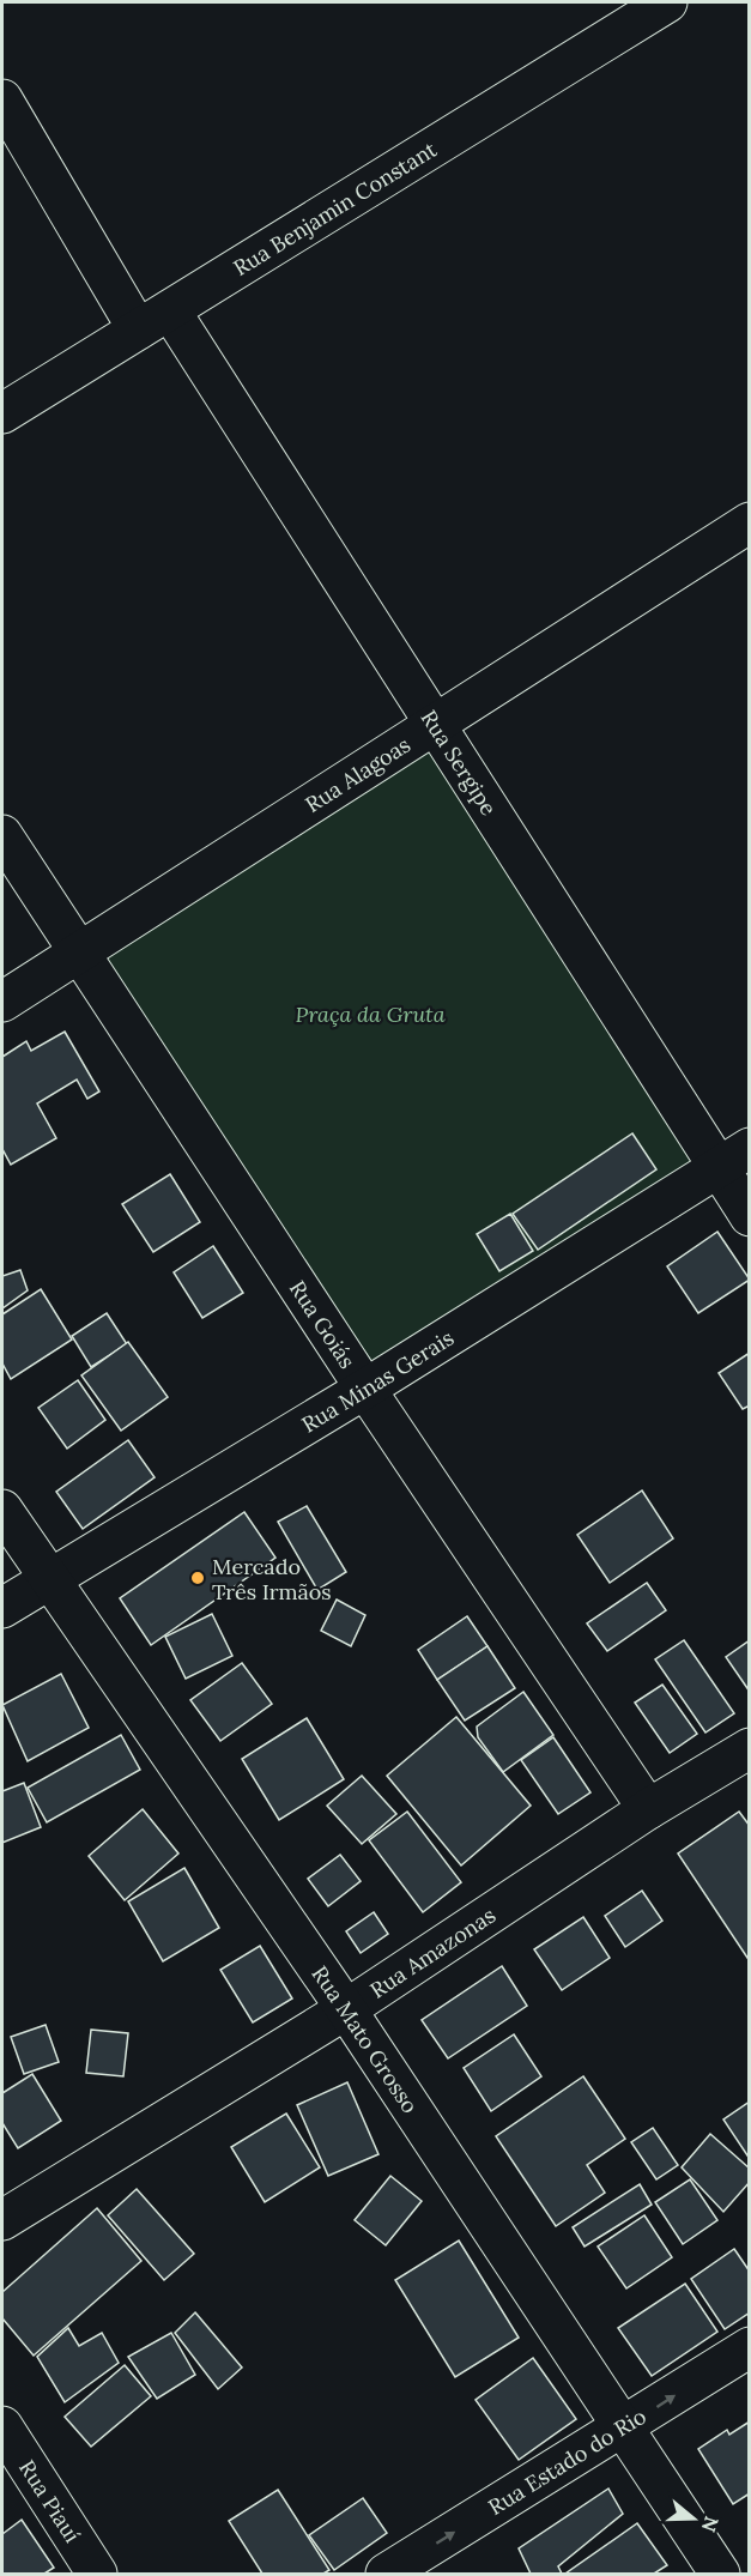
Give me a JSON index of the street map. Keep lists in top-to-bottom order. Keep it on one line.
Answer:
{"streets":{"street":["Rua Benjamin Constant","Rua Sergipe","Rua Alagoas","Rua Goiás","Rua Minas Gerais","Rua Amazonas","Rua Mato Grosso","Rua Estado do Rio","Rua Piauí"]},"crossings":[["Rua Benjamin Constant","Rua Sergipe"],["Rua Sergipe","Rua Alagoas"],["Rua Sergipe","Rua Minas Gerais"],["Rua Alagoas","Rua Goiás"],["Rua Goiás","Rua Minas Gerais"],["Rua Goiás","Rua Amazonas"],["Rua Minas Gerais","Rua Mato Grosso"],["Rua Amazonas","Rua Mato Grosso"],["Rua Mato Grosso","Rua Estado do Rio"]],"one_way":["Rua Estado do Rio"],"parks":["Praça da Gruta"],"places":["Mercado Três Irmãos"],"north":"right"}
